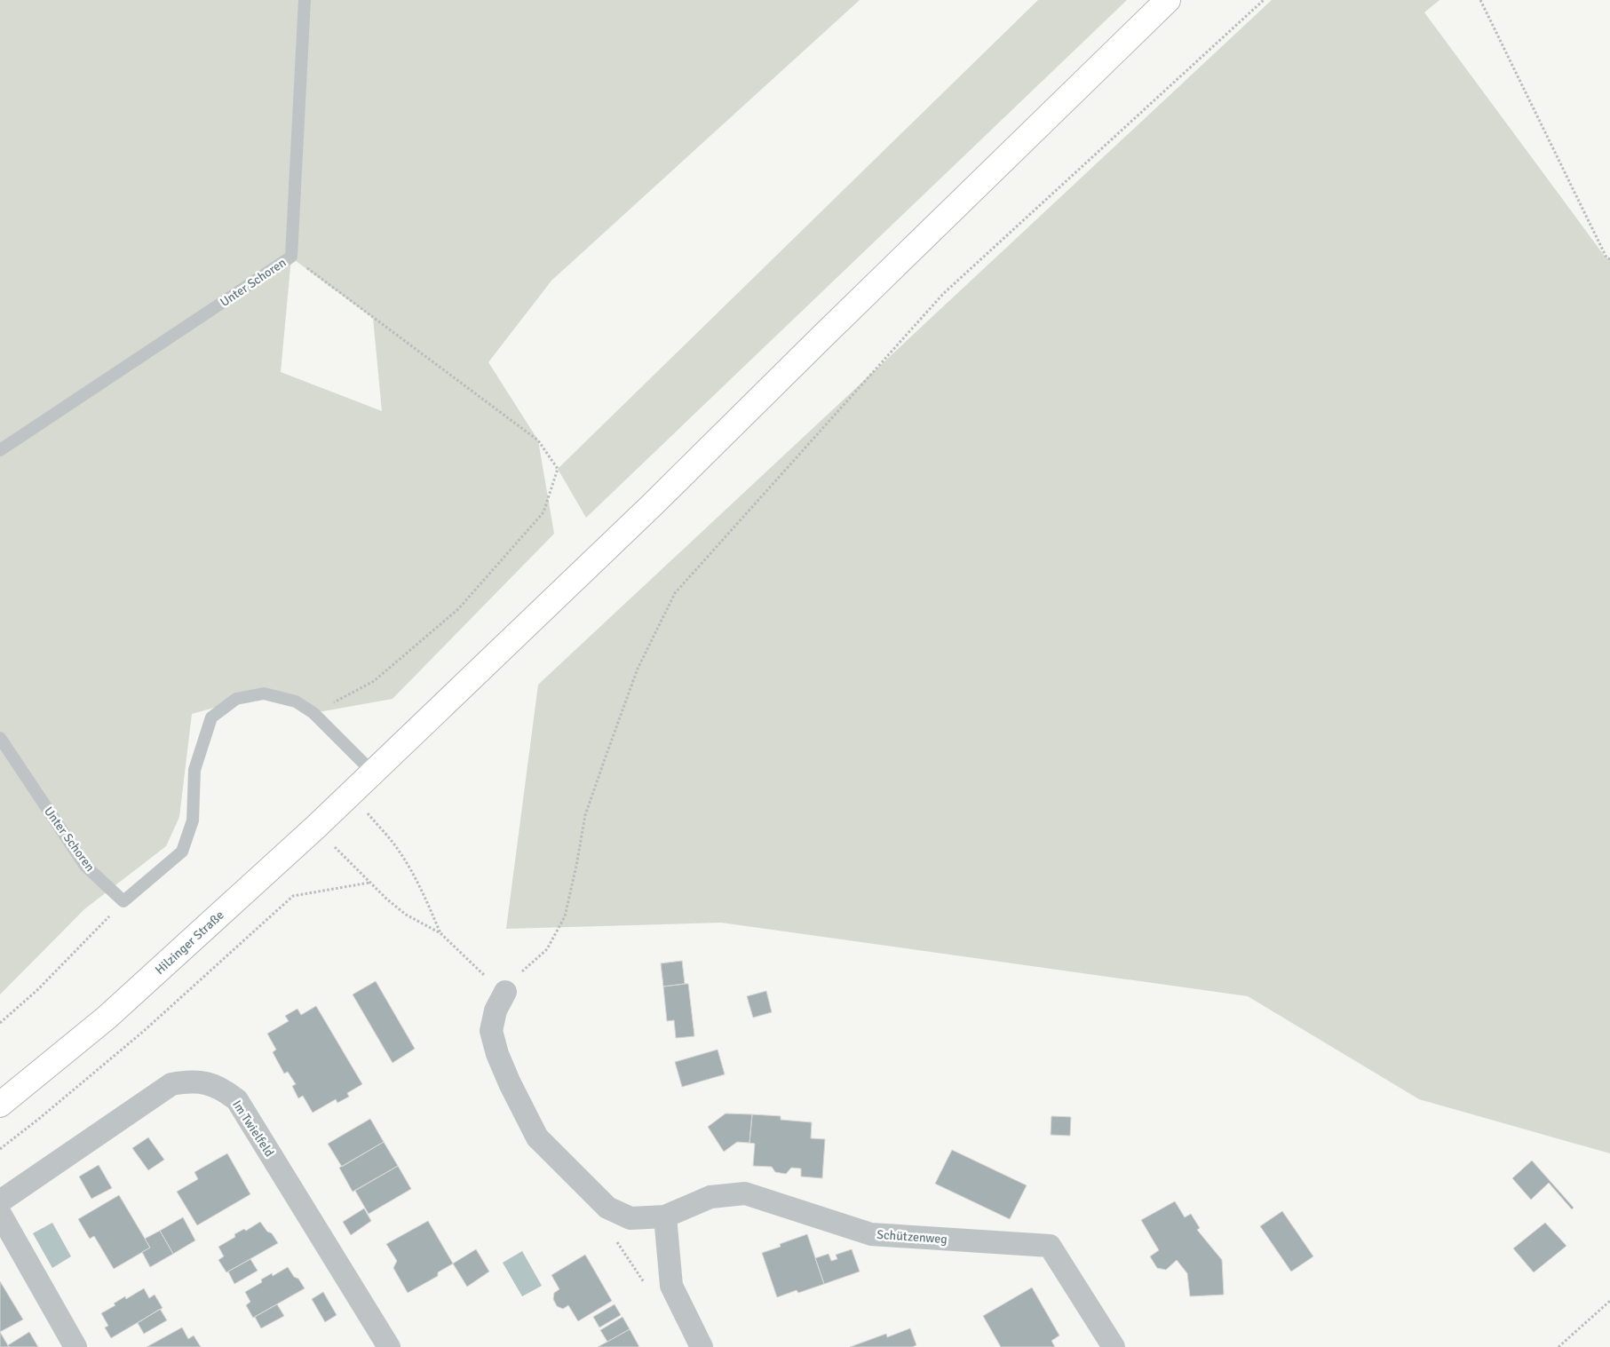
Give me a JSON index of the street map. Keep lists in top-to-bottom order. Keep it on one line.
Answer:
{"streets":{"main road":["Hilzinger Straße"],"street":["Im Twielfeld","Schützenweg"],"lane":["Unter Schoren"]}}
